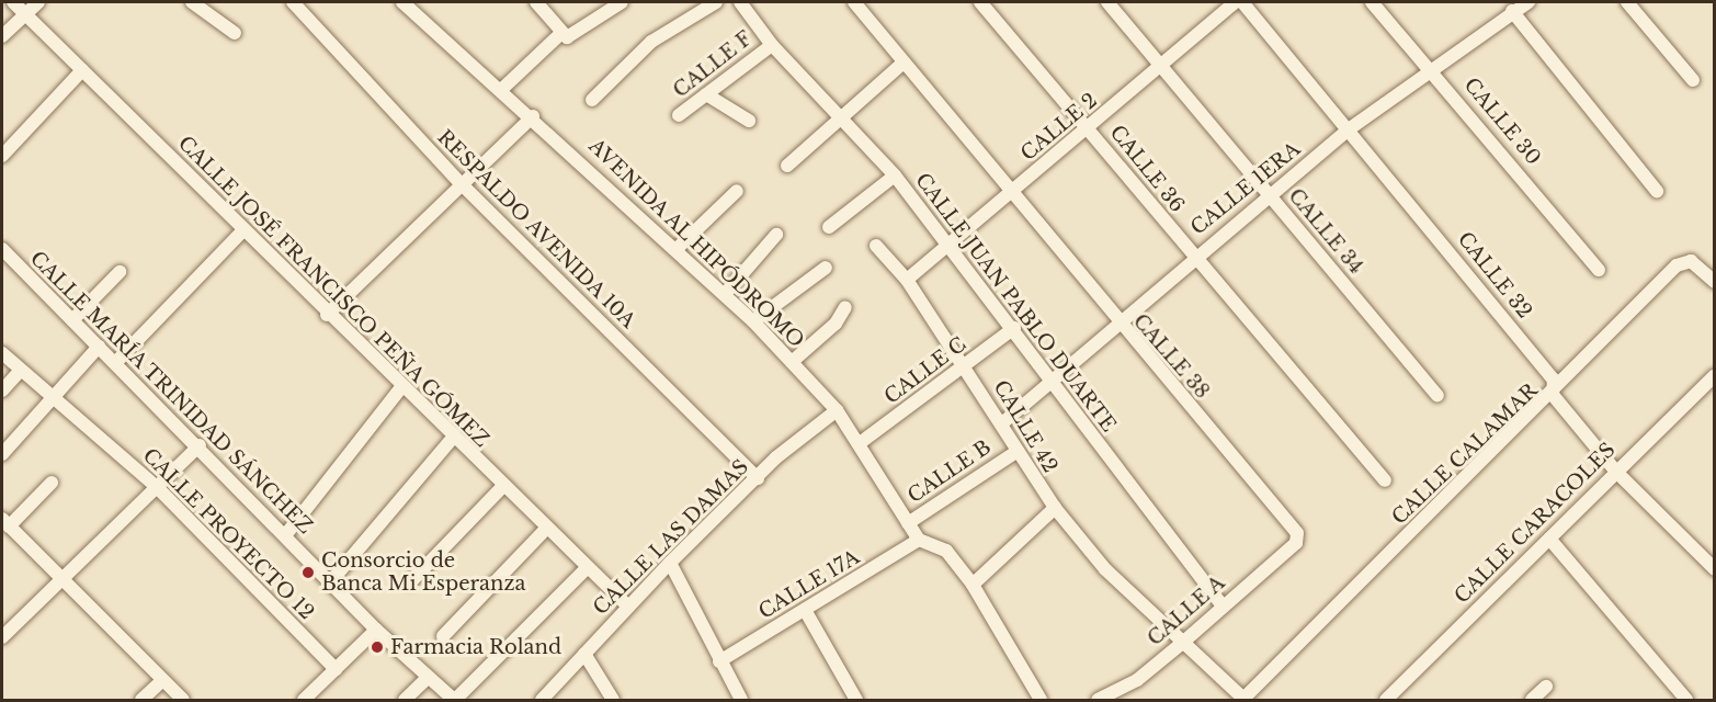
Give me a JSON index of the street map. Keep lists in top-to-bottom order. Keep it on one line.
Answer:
{"streets":{"street":["CALLE F","CALLE 30","CALLE 2","CALLE 36","CALLE 1ERA","RESPALDO AVENIDA 10A","CALLE 34","AVENIDA AL HIPÓDROMO","CALLE 32","CALLE JOSÉ FRANCISCO PEÑA GÓMEZ","CALLE JUAN PABLO DUARTE","CALLE 38","CALLE C","CALLE MARÍA TRINIDAD SÁNCHEZ","CALLE 42","CALLE CALAMAR","CALLE B","CALLE CARACOLES","CALLE PROYECTO 12","CALLE LAS DAMAS","CALLE 17A","CALLE A"]},"crossings":[["CALLE F","CALLE JUAN PABLO DUARTE"],["CALLE 30","CALLE 1ERA"],["CALLE 2","CALLE 36"],["CALLE 2","CALLE 34"],["CALLE 2","CALLE JUAN PABLO DUARTE"],["CALLE 2","CALLE 38"],["CALLE 2","CALLE 42"],["CALLE 36","CALLE 1ERA"],["CALLE 1ERA","CALLE 34"],["CALLE 1ERA","CALLE 32"],["CALLE 1ERA","CALLE JUAN PABLO DUARTE"],["CALLE 1ERA","CALLE 38"],["CALLE 1ERA","CALLE 42"],["RESPALDO AVENIDA 10A","CALLE LAS DAMAS"],["AVENIDA AL HIPÓDROMO","CALLE C"],["AVENIDA AL HIPÓDROMO","CALLE B"],["AVENIDA AL HIPÓDROMO","CALLE LAS DAMAS"],["AVENIDA AL HIPÓDROMO","CALLE 17A"],["CALLE 32","CALLE CALAMAR"],["CALLE 32","CALLE CARACOLES"],["CALLE JOSÉ FRANCISCO PEÑA GÓMEZ","CALLE LAS DAMAS"],["CALLE JUAN PABLO DUARTE","CALLE C"],["CALLE JUAN PABLO DUARTE","CALLE A"],["CALLE 38","CALLE A"],["CALLE C","CALLE 42"],["CALLE 42","CALLE CALAMAR"],["CALLE 42","CALLE B"],["CALLE 42","CALLE A"]],"places":["Consorcio de Banca Mi Esperanza","Farmacia Roland"]}
